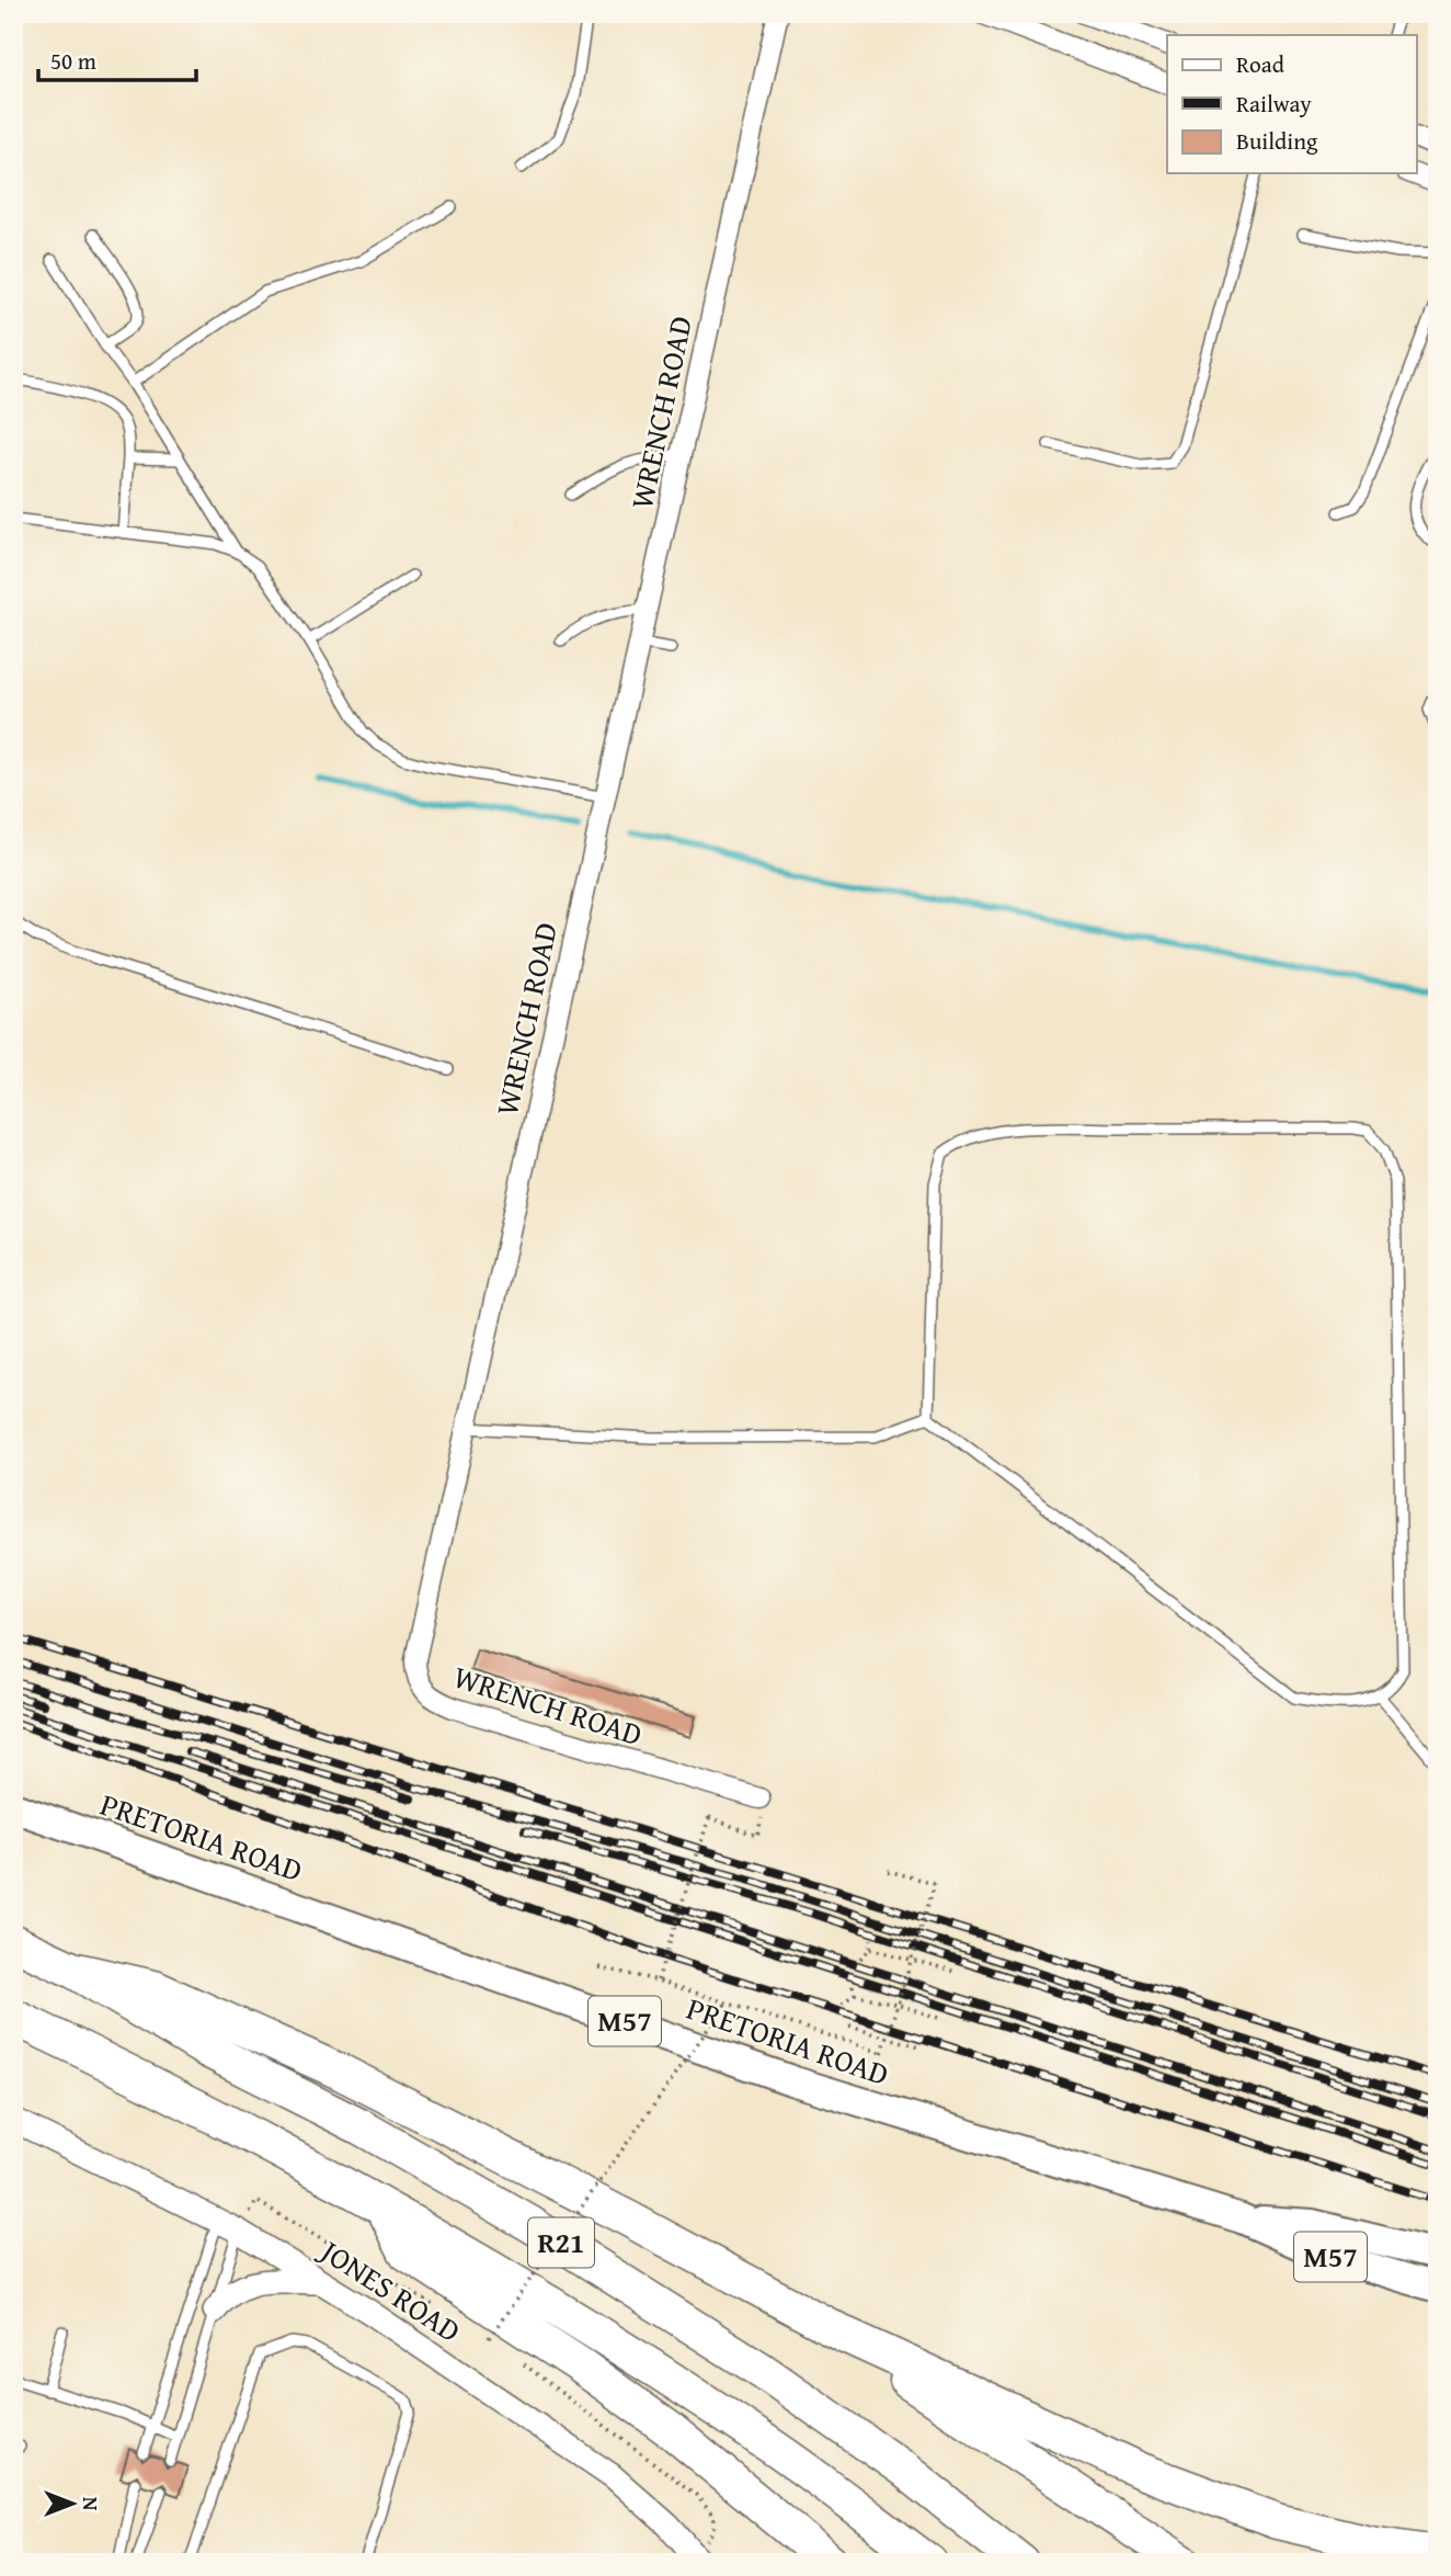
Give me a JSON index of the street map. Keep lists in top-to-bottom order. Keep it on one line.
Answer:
{"streets":{"highway":["R21"],"main road":["PRETORIA ROAD","M57"],"street":["WRENCH ROAD","JONES ROAD"]},"legend":["Road","Railway","Building"],"scale_bar":"50 m","north":"right"}
